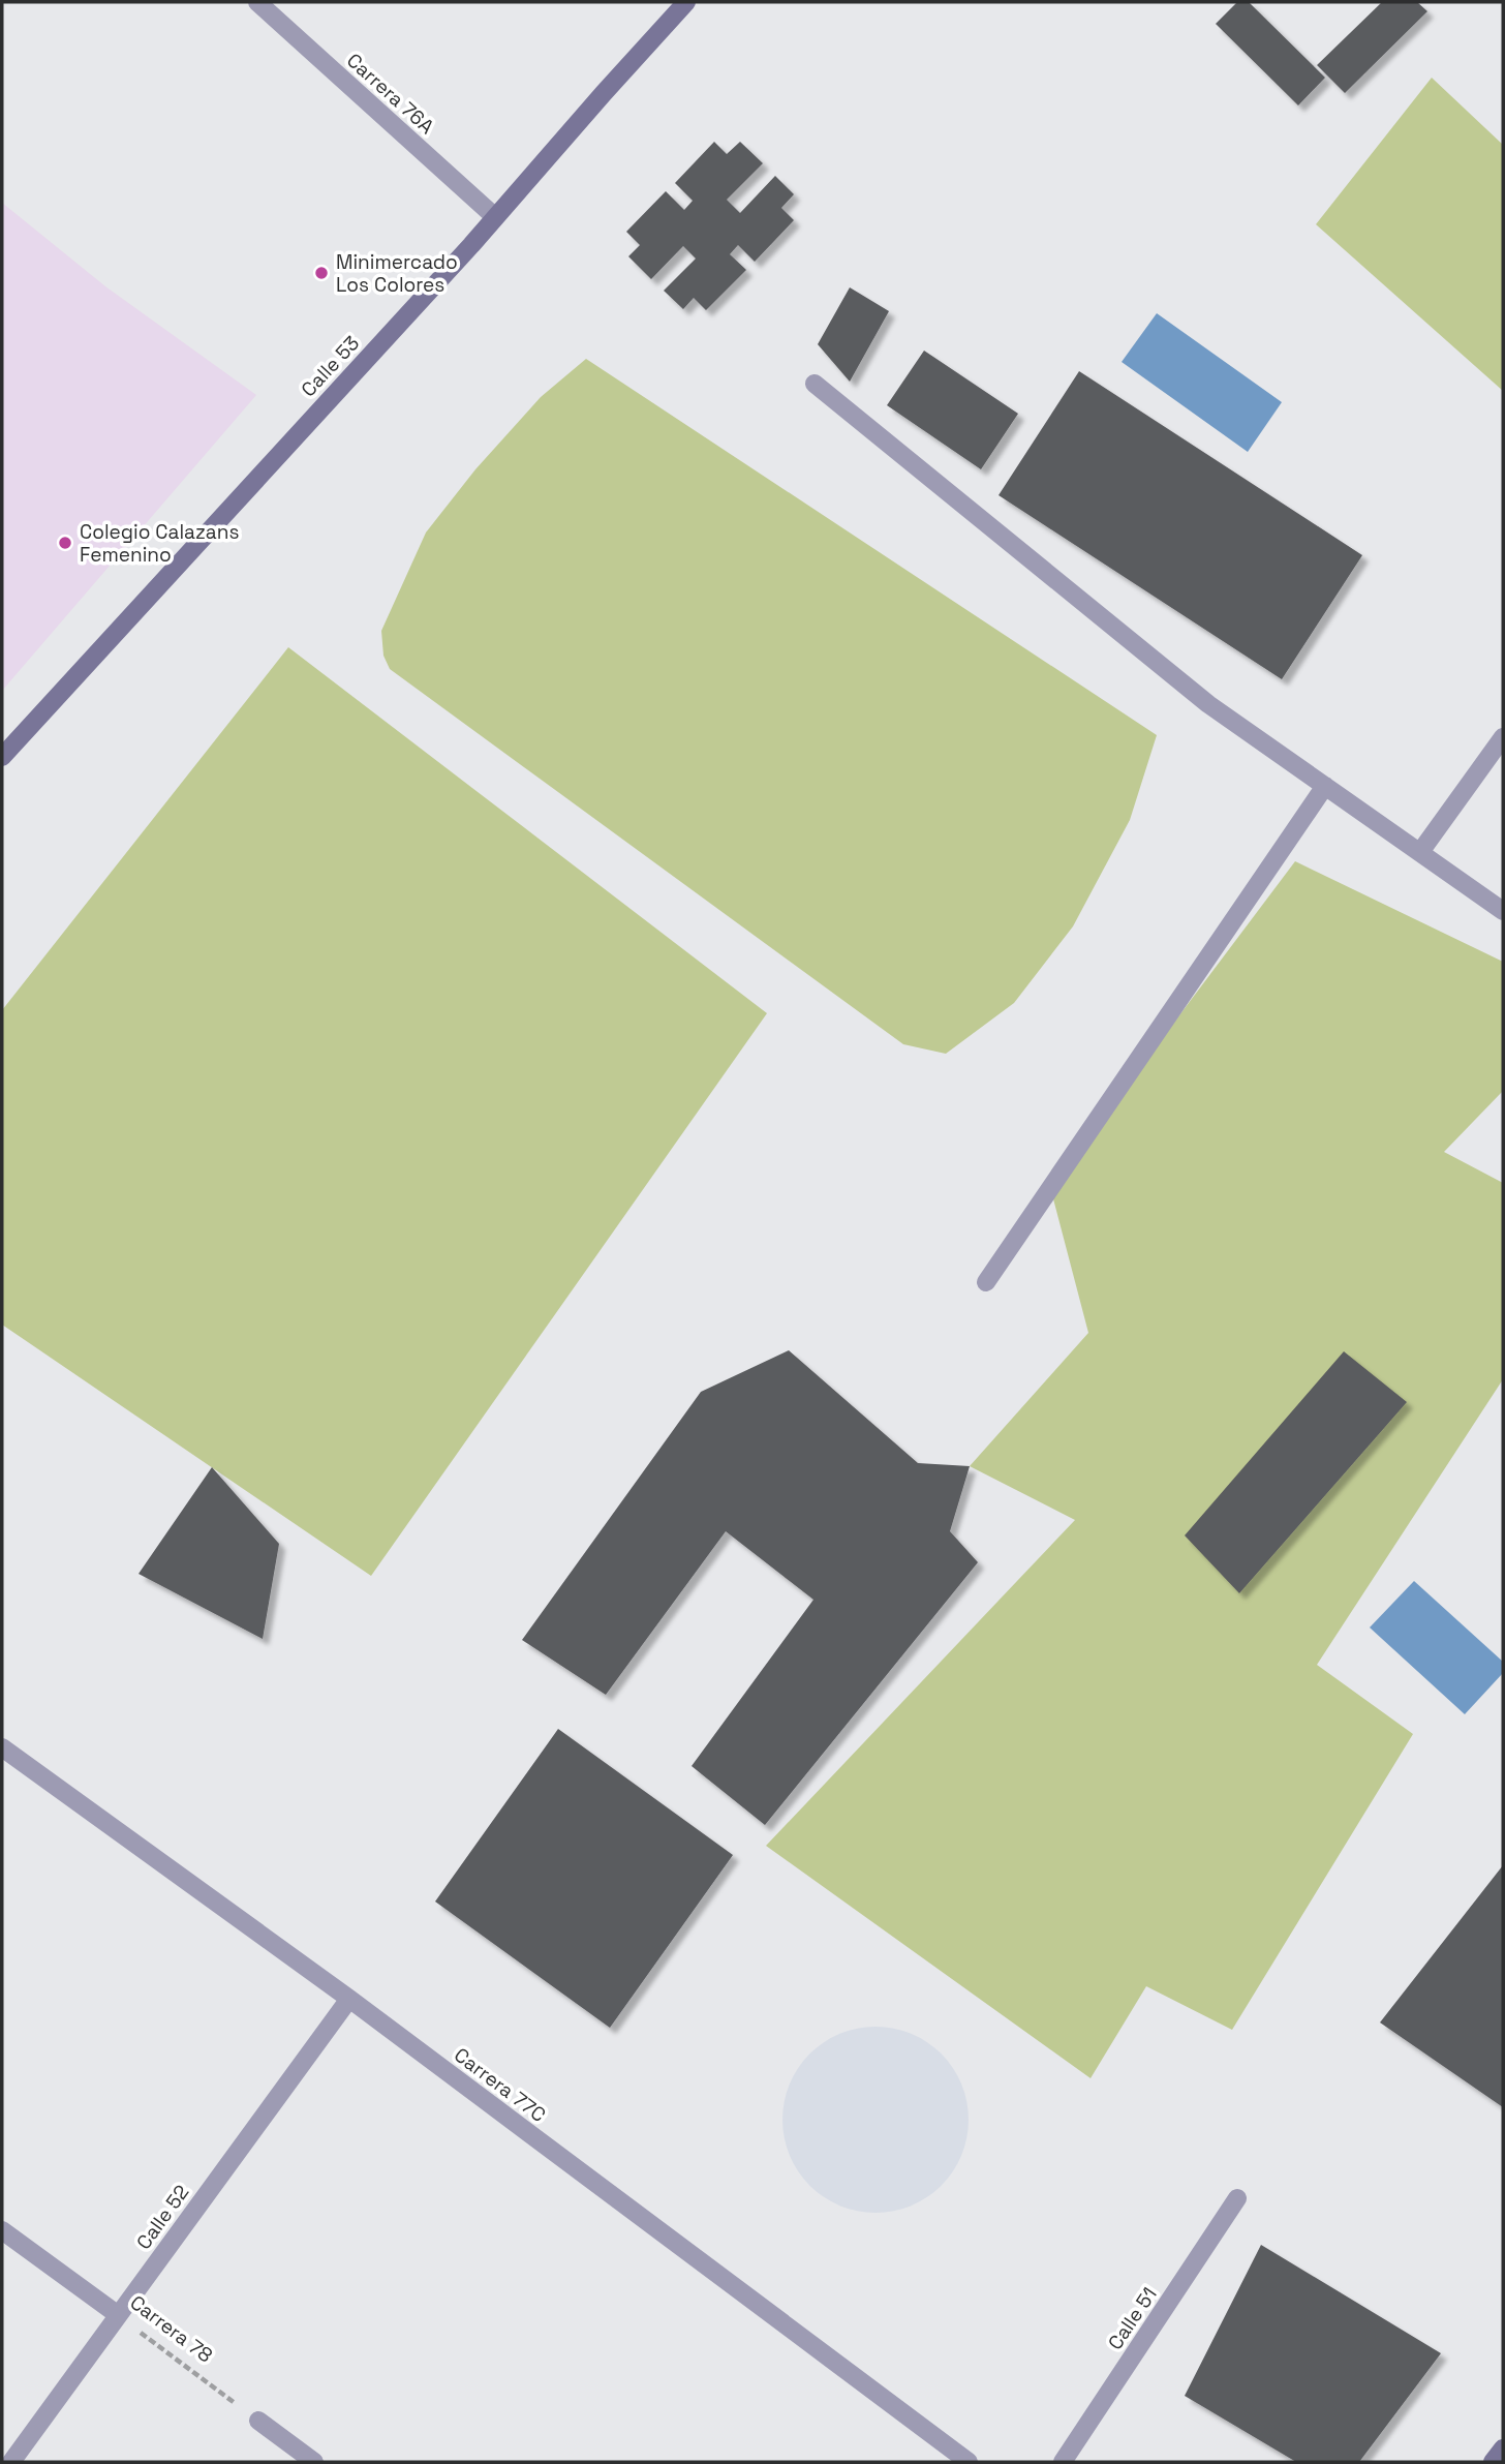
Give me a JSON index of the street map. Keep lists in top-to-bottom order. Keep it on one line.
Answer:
{"streets":{"street":["Carrera 76A","Calle 53","Carrera 77C","Calle 52","Calle 51","Carrera 78"]},"crossings":[["Carrera 76A","Calle 53"],["Carrera 77C","Calle 52"],["Calle 52","Carrera 78"]],"places":["Minimercado Los Colores","Colegio Calazans Femenino"]}
